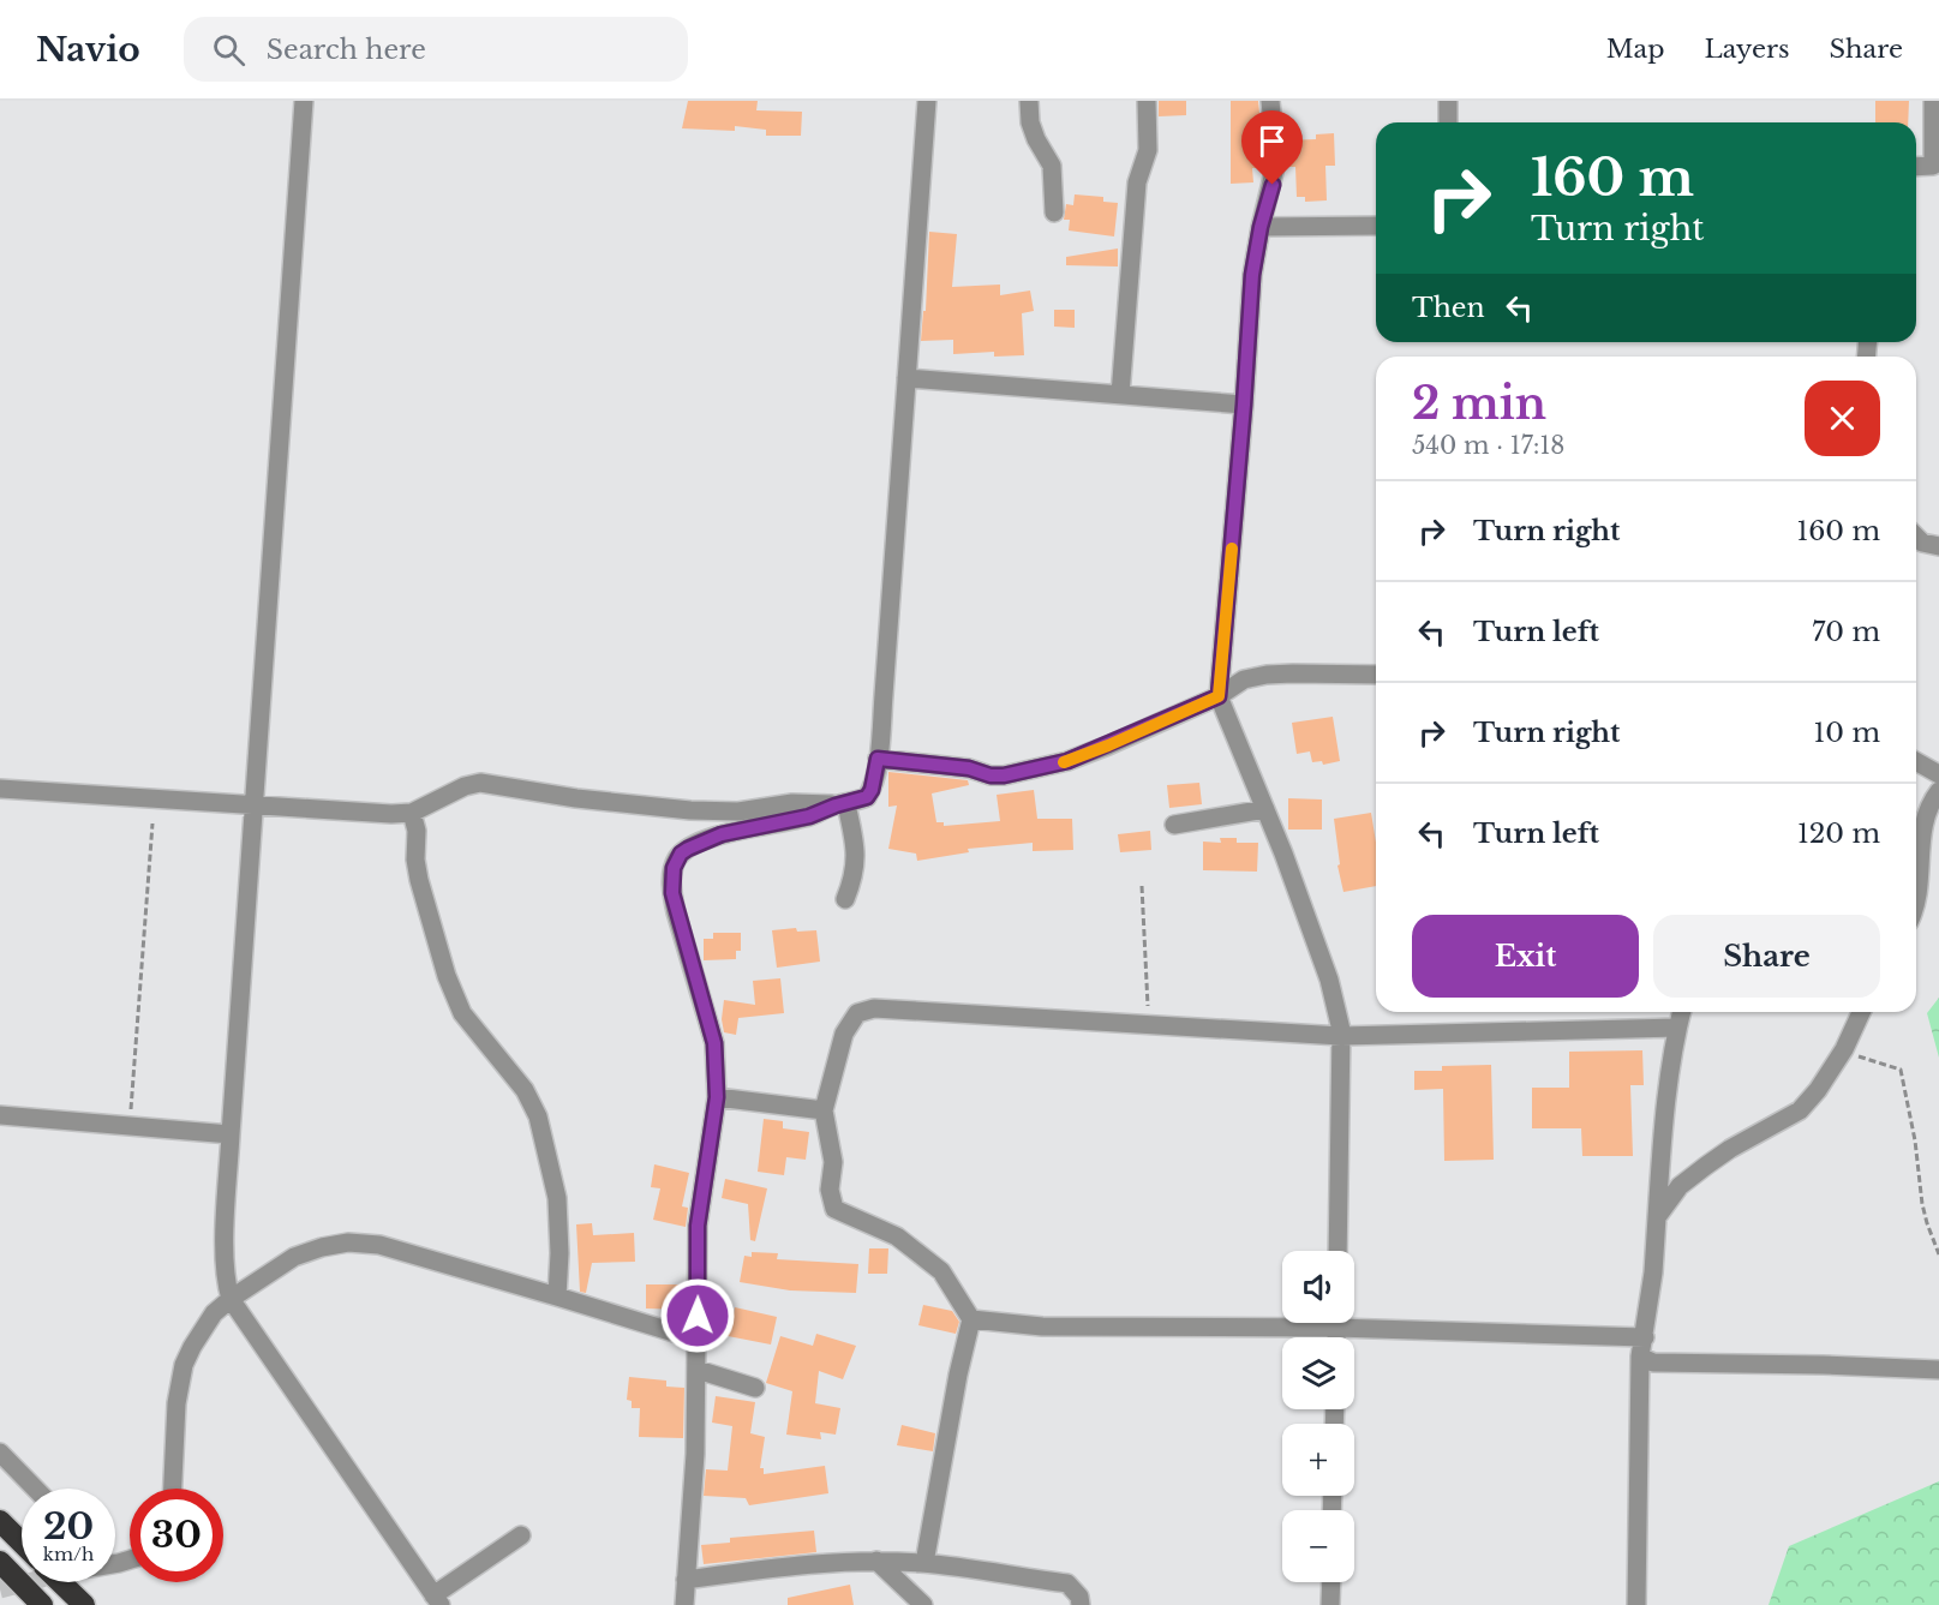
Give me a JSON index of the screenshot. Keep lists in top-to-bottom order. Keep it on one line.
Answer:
{"page":{"header":"Navio","search":"Search here","nav":["Map","Layers","Share"],"turn":["160 m","Turn right"],"then":"Then","heading":["2 min","540 m · 17:18"],"list":[{"name":"Turn right","value":"160 m"},{"name":"Turn left","value":"70 m"},{"name":"Turn right","value":"10 m"},{"name":"Turn left","value":"120 m"}],"buttons":["Exit","Share"],"map_buttons":["+","−"],"speed":"20 km/h","limit":"30"}}
